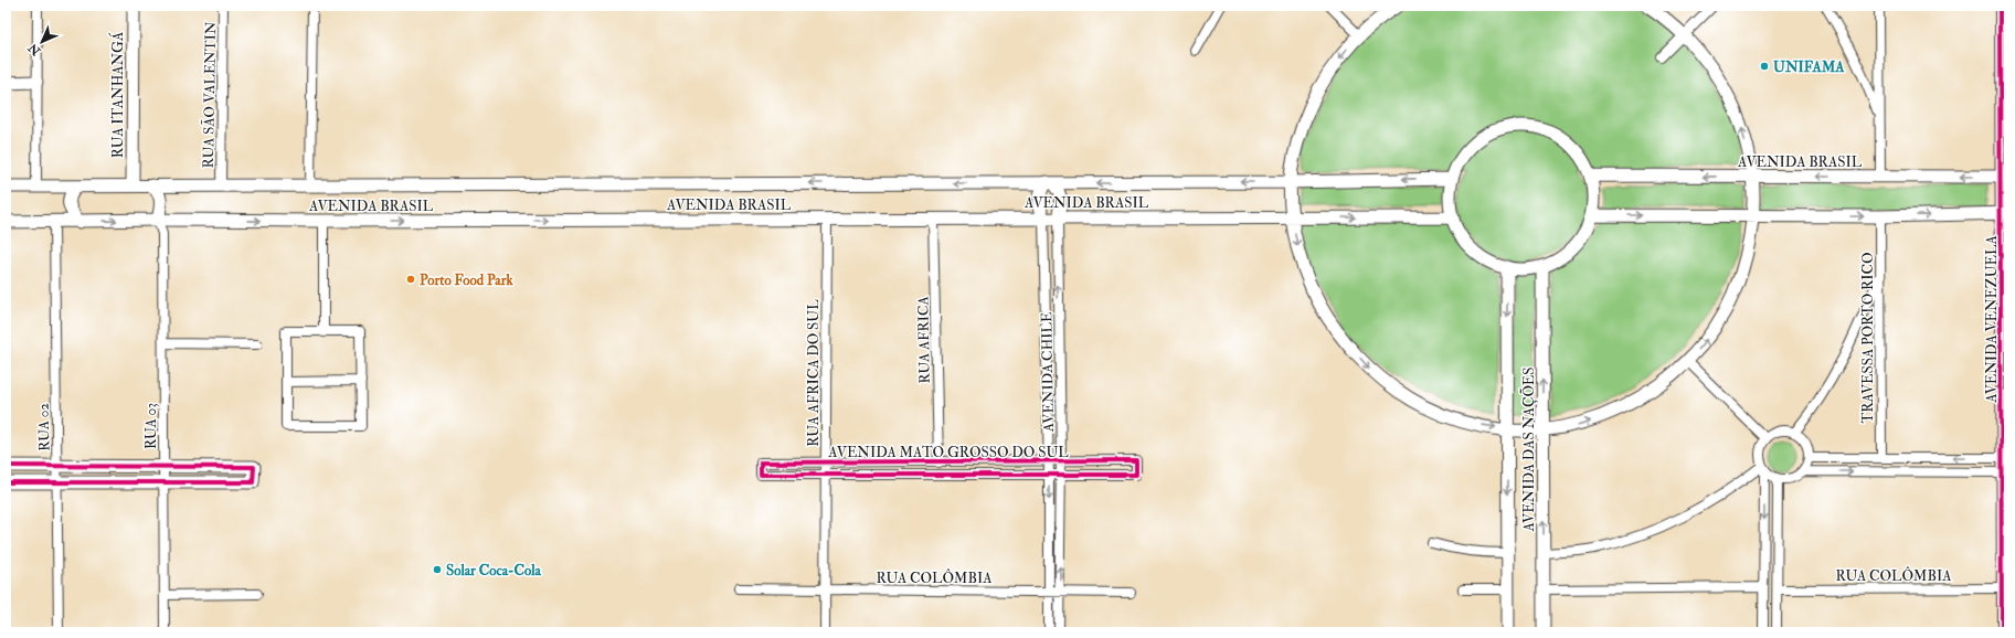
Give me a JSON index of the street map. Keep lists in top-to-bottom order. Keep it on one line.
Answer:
{"streets":{"main road":["RUA ITANHANGÁ","AVENIDA BRASIL","AVENIDA DAS NAÇÕES"],"street":["RUA SÃO VALENTIN","AVENIDA VENEZUELA","TRAVESSA PORTO RICO","RUA AFRICA","AVENIDA CHILE","RUA AFRICA DO SUL","RUA 03","RUA 02","AVENIDA MATO GROSSO DO SUL","RUA COLÔMBIA"]},"crossings":[["RUA ITANHANGÁ","AVENIDA BRASIL"],["RUA SÃO VALENTIN","AVENIDA BRASIL"],["AVENIDA BRASIL","AVENIDA VENEZUELA"],["AVENIDA BRASIL","RUA AFRICA"],["AVENIDA BRASIL","AVENIDA CHILE"],["AVENIDA BRASIL","RUA AFRICA DO SUL"],["AVENIDA BRASIL","RUA 03"],["AVENIDA BRASIL","RUA 02"],["AVENIDA BRASIL","AVENIDA DAS NAÇÕES"],["AVENIDA VENEZUELA","RUA COLÔMBIA"],["RUA AFRICA","AVENIDA MATO GROSSO DO SUL"],["AVENIDA CHILE","AVENIDA MATO GROSSO DO SUL"],["AVENIDA CHILE","RUA COLÔMBIA"],["RUA AFRICA DO SUL","AVENIDA MATO GROSSO DO SUL"],["RUA AFRICA DO SUL","RUA COLÔMBIA"]],"places":["UNIFAMA","Porto Food Park","Solar Coca-Cola"],"north":"bottom left"}
